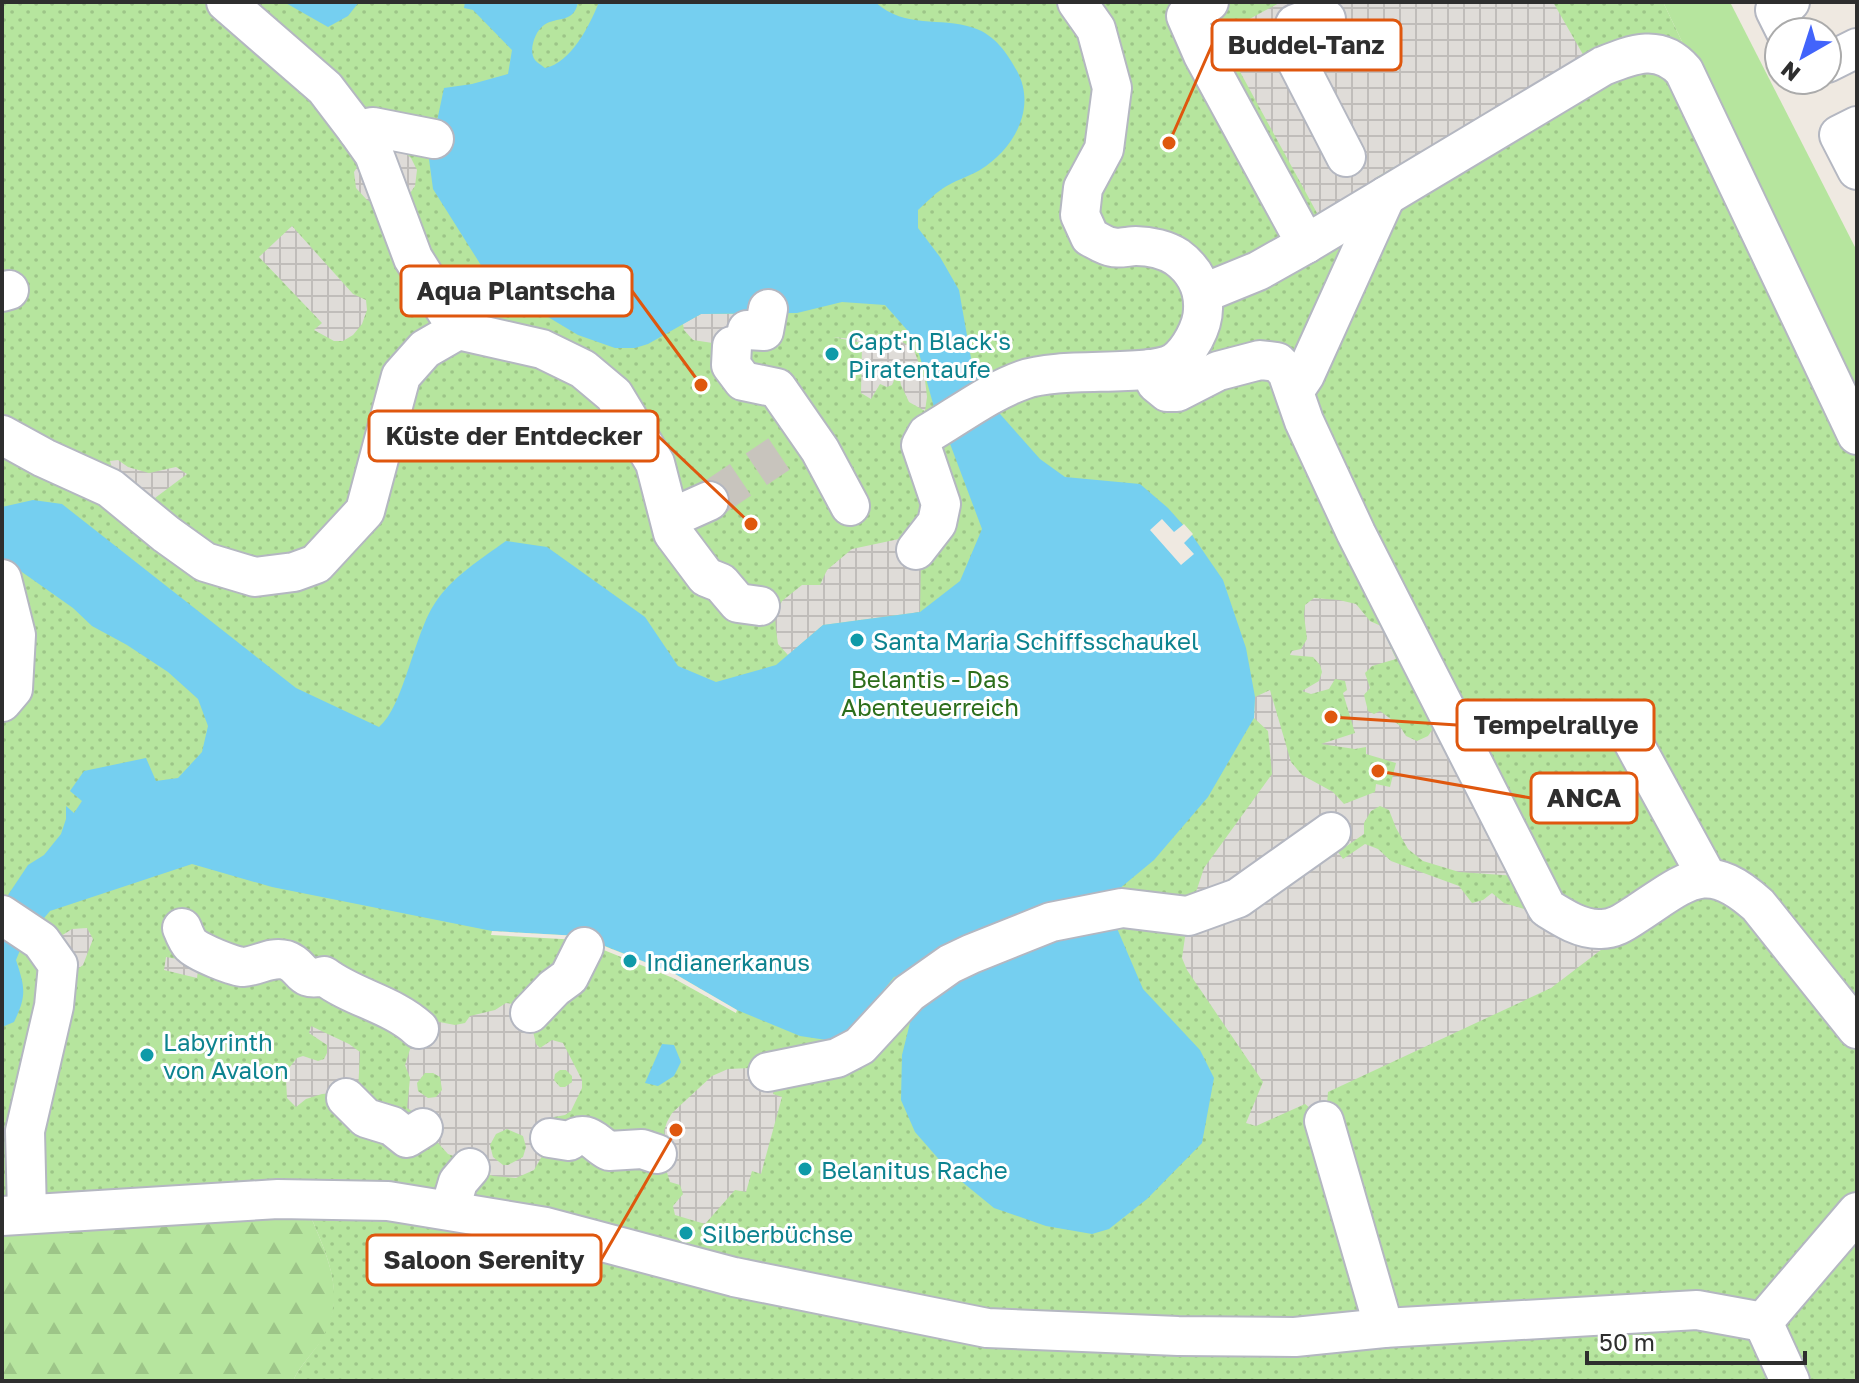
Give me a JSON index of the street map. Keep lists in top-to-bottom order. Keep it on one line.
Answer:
{"parks":["Belantis - Das Abenteuerreich"],"places":["Buddel-Tanz","Capt'n Black's Piratentaufe","Aqua Plantscha","Küste der Entdecker","Santa Maria Schiffsschaukel","Tempelrallye","ANCA","Indianerkanus","Labyrinth von Avalon","Saloon Serenity","Belanitus Rache","Silberbüchse"],"scale_bar":"50 m","north":"bottom left"}
